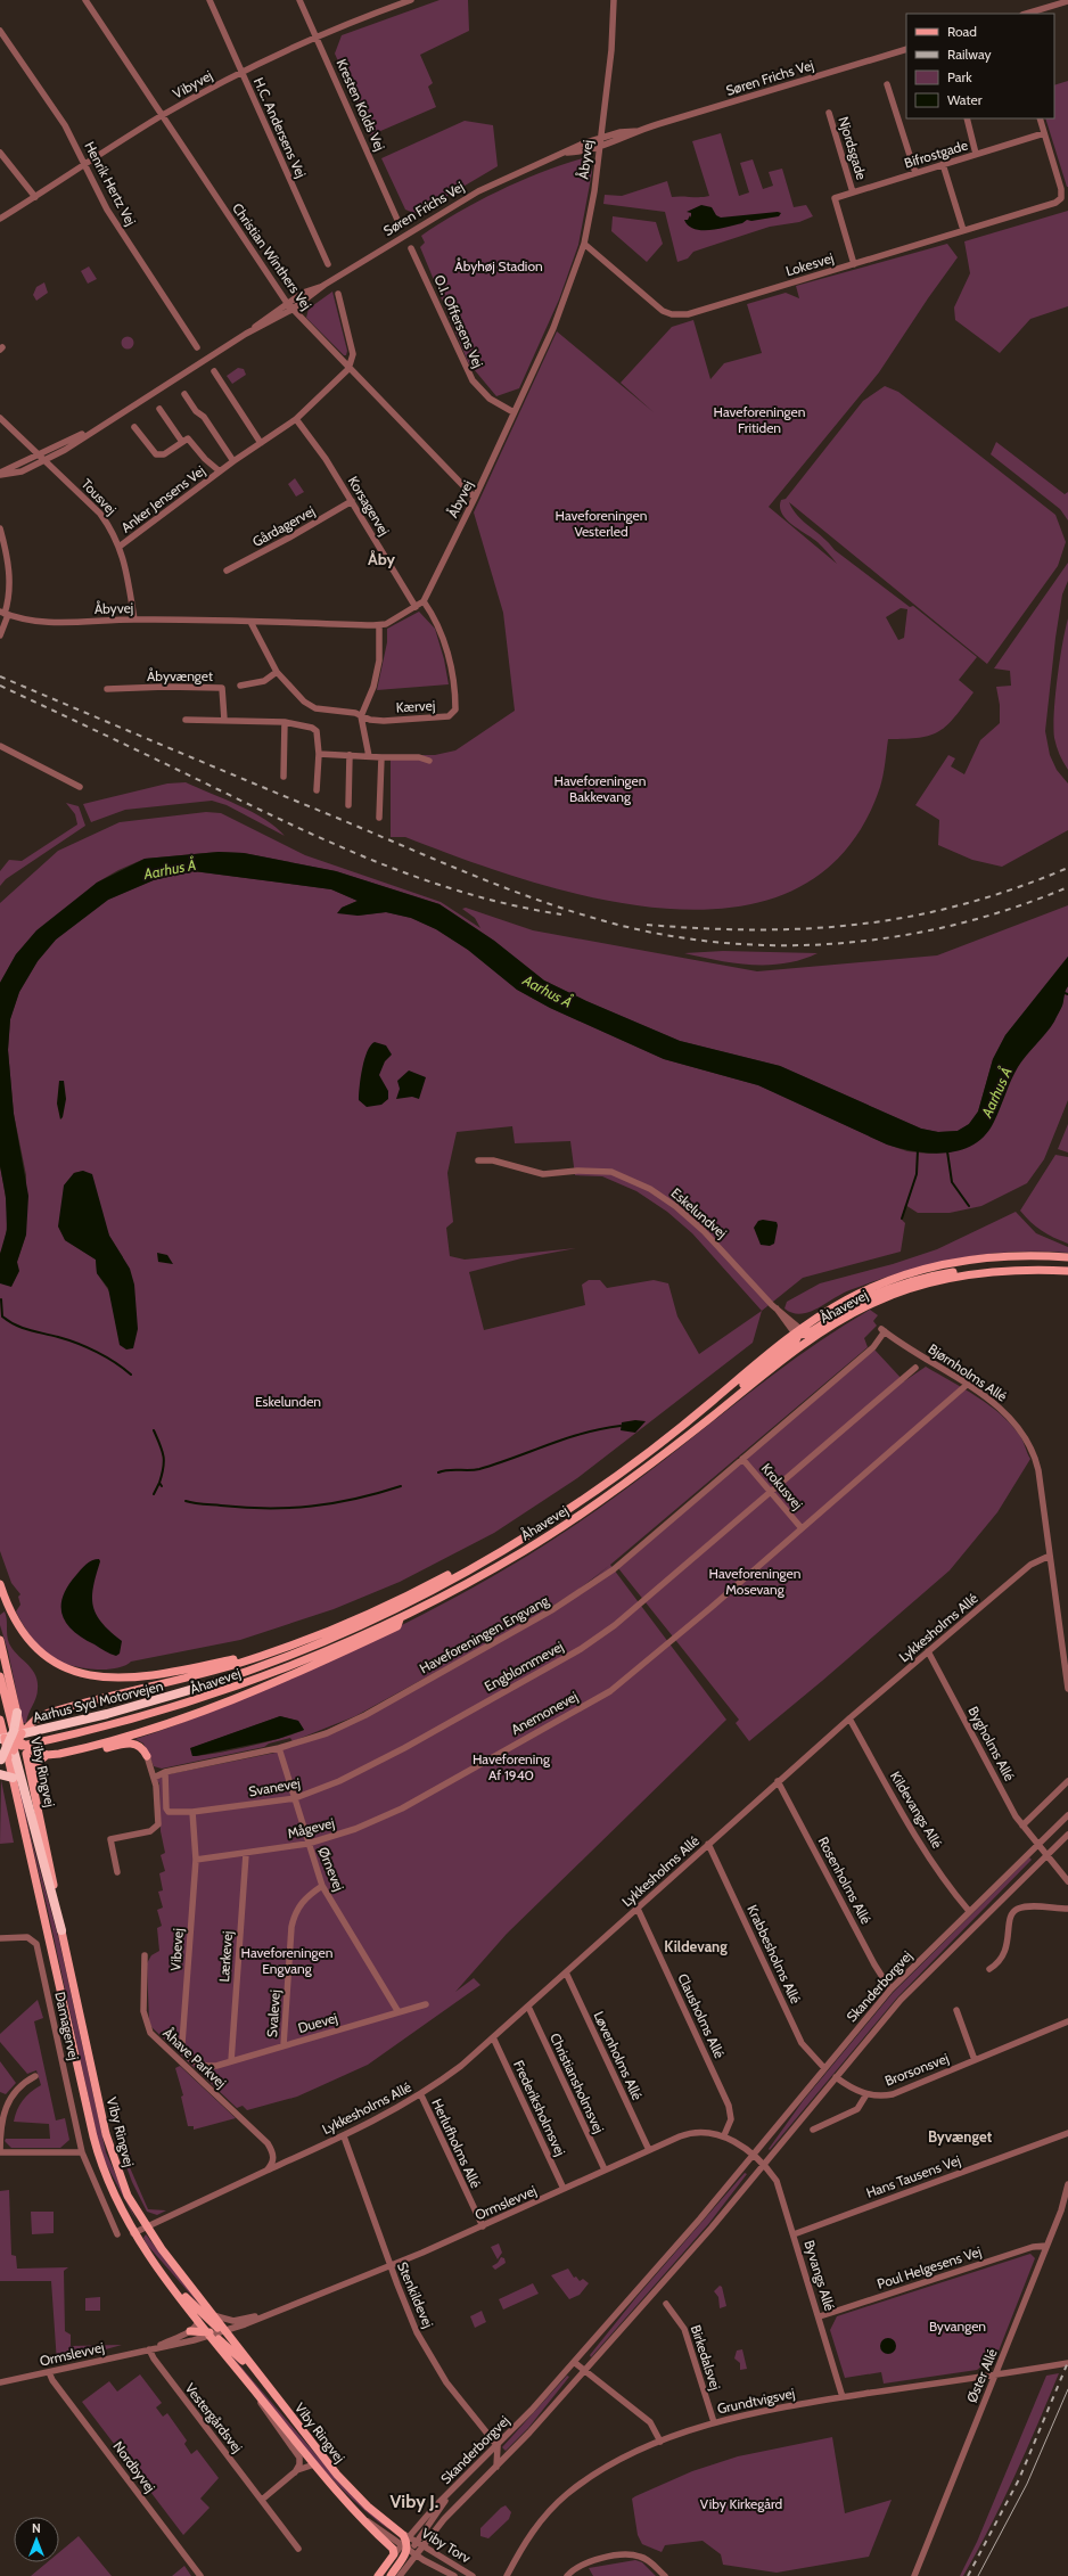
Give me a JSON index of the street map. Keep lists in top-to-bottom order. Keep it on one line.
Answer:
{"streets":{"highway":["Aarhus Syd Motorvejen"],"main road":["Åhavevej","Viby Ringvej","Skanderborgvej"],"street":["Søren Frichs Vej","Vibyvej","Kresten Kolds Vej","H.C. Andersens Vej","Njordsgade","Bifrostgade","Åbyvej","Henrik Hertz Vej","Christian Winthers Vej","Lokesvej","O.I. Offersens Vej","Tousvej","Anker Jensens Vej","Korsagervej","Gårdagervej","Åbyvænget","Kærvej","Eskelundvej","Bjørnholms Allé","Krokusvej","Lykkesholms Allé","Haveforeningen Engvang","Engblommevej","Anemonevej","Bygholms Allé","Svanevej","Kildevangs Allé","Mågevej","Ørnevej","Rosenholms Allé","Vibevej","Krabbesholms Allé","Lærkevej","Svalevej","Clausholms Allé","Duevej","Damagervej","Løvenholms Allé","Åhave Parkvej","Brorsonsvej","Christiansholmsvej","Frederiksholmsvej","Herlufholms Allé","Hans Tausens Vej","Ormslevvej","Poul Helgesens Vej","Byvangs Allé","Stenkildevej","Birkedalsvej","Øster Allé","Grundtvigsvej","Vestergårdsvej","Nordbyvej","Viby Torv"]},"crossings":[["Søren Frichs Vej","Åbyvej"],["Søren Frichs Vej","Christian Winthers Vej"],["Søren Frichs Vej","Tousvej"],["Vibyvej","Kresten Kolds Vej"],["Vibyvej","H.C. Andersens Vej"],["Vibyvej","Henrik Hertz Vej"],["Vibyvej","Christian Winthers Vej"],["Njordsgade","Bifrostgade"],["Bifrostgade","Lokesvej"],["Åbyvej","Christian Winthers Vej"],["Åbyvej","Lokesvej"],["Åbyvej","O.I. Offersens Vej"],["Åbyvej","Tousvej"],["Åbyvej","Korsagervej"],["Åbyvej","Kærvej"],["Christian Winthers Vej","Anker Jensens Vej"],["Tousvej","Anker Jensens Vej"],["Anker Jensens Vej","Korsagervej"],["Korsagervej","Gårdagervej"],["Eskelundvej","Åhavevej"],["Åhavevej","Aarhus Syd Motorvejen"],["Åhavevej","Viby Ringvej"],["Bjørnholms Allé","Krokusvej"],["Bjørnholms Allé","Lykkesholms Allé"],["Bjørnholms Allé","Haveforeningen Engvang"],["Krokusvej","Haveforeningen Engvang"],["Krokusvej","Engblommevej"],["Krokusvej","Anemonevej"],["Lykkesholms Allé","Bygholms Allé"],["Lykkesholms Allé","Viby Ringvej"],["Lykkesholms Allé","Kildevangs Allé"],["Lykkesholms Allé","Rosenholms Allé"],["Lykkesholms Allé","Krabbesholms Allé"],["Lykkesholms Allé","Clausholms Allé"],["Lykkesholms Allé","Løvenholms Allé"],["Lykkesholms Allé","Åhave Parkvej"],["Lykkesholms Allé","Christiansholmsvej"],["Lykkesholms Allé","Frederiksholmsvej"],["Lykkesholms Allé","Herlufholms Allé"],["Lykkesholms Allé","Stenkildevej"],["Haveforeningen Engvang","Svanevej"],["Haveforeningen Engvang","Ørnevej"],["Engblommevej","Svanevej"],["Aarhus Syd Motorvejen","Viby Ringvej"],["Anemonevej","Mågevej"],["Bygholms Allé","Skanderborgvej"],["Viby Ringvej","Skanderborgvej"],["Viby Ringvej","Ormslevvej"],["Viby Ringvej","Viby Torv"],["Svanevej","Ørnevej"],["Svanevej","Vibevej"],["Kildevangs Allé","Skanderborgvej"],["Mågevej","Ørnevej"],["Mågevej","Vibevej"],["Mågevej","Lærkevej"],["Ørnevej","Svalevej"],["Ørnevej","Duevej"],["Rosenholms Allé","Skanderborgvej"],["Vibevej","Duevej"],["Krabbesholms Allé","Skanderborgvej"],["Lærkevej","Duevej"],["Skanderborgvej","Brorsonsvej"],["Skanderborgvej","Ormslevvej"],["Skanderborgvej","Byvangs Allé"],["Skanderborgvej","Stenkildevej"],["Skanderborgvej","Viby Torv"],["Svalevej","Duevej"],["Clausholms Allé","Ormslevvej"],["Løvenholms Allé","Ormslevvej"],["Christiansholmsvej","Ormslevvej"],["Frederiksholmsvej","Ormslevvej"],["Herlufholms Allé","Ormslevvej"],["Hans Tausens Vej","Byvangs Allé"],["Ormslevvej","Stenkildevej"],["Ormslevvej","Vestergårdsvej"],["Ormslevvej","Nordbyvej"],["Poul Helgesens Vej","Byvangs Allé"],["Poul Helgesens Vej","Øster Allé"],["Byvangs Allé","Grundtvigsvej"],["Birkedalsvej","Grundtvigsvej"],["Øster Allé","Grundtvigsvej"]],"districts":["Åby","Kildevang","Byvænget","Viby J."],"water":["Aarhus Å"],"parks":["Åbyhøj Stadion","Haveforeningen Fritiden","Haveforeningen Vesterled","Haveforeningen Bakkevang","Eskelunden","Haveforeningen Mosevang","Haveforening Af 1940","Haveforeningen Engvang","Byvangen","Viby Kirkegård"],"legend":["Road","Railway","Park","Water"],"north":"top"}
